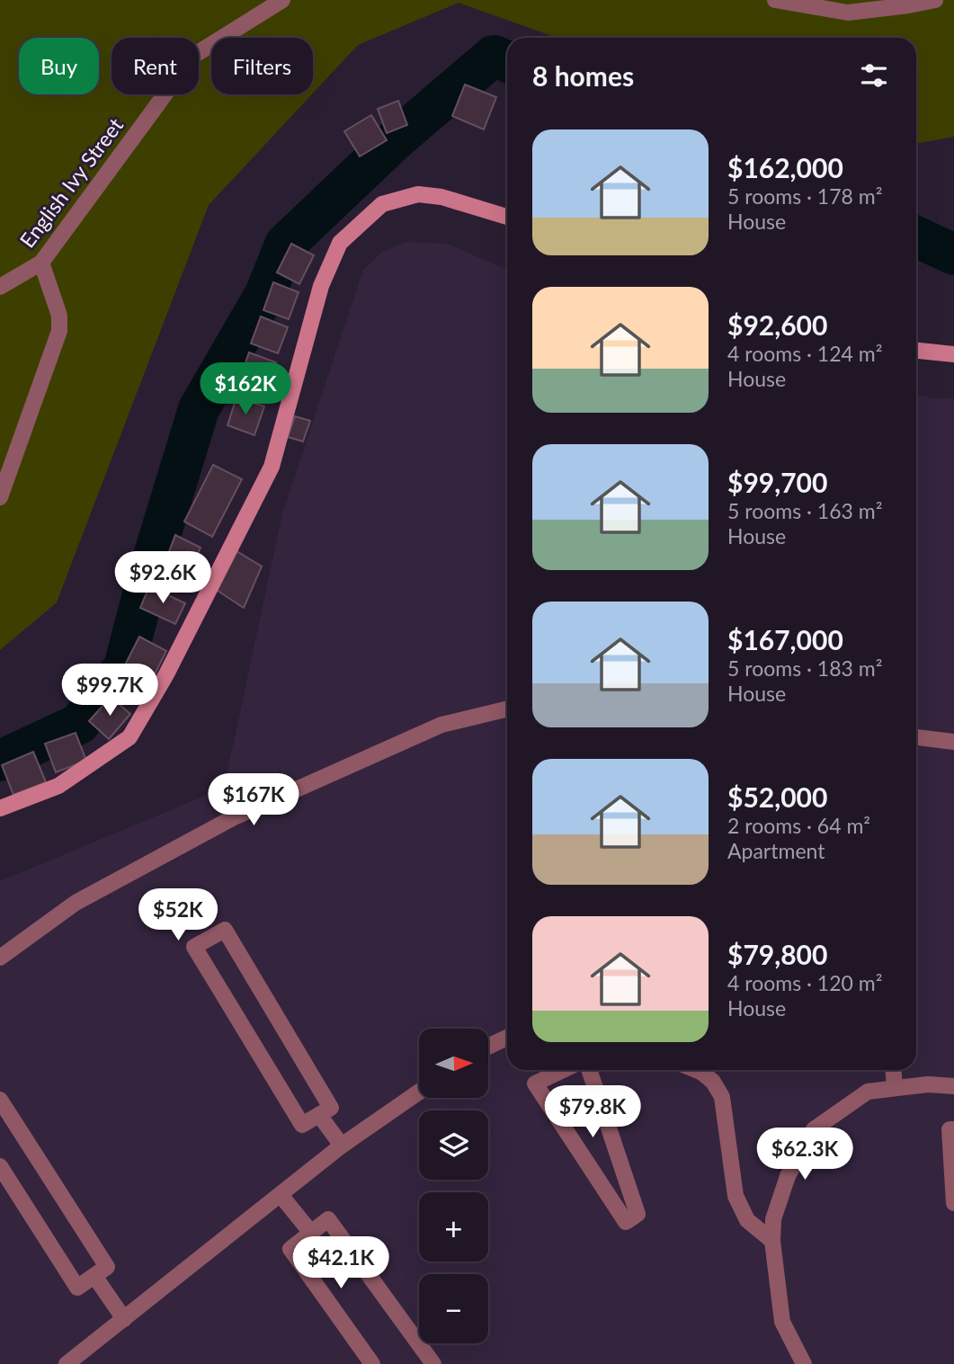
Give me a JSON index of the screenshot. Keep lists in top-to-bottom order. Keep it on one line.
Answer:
{"streets":{"street":["English Ivy Street"]},"north":"right","page":{"chip":["Buy","Rent","Filters"],"heading":"8 homes","list":[{"name":"$162,000","note":"5 rooms · 178 m² · House"},{"name":"$92,600","note":"4 rooms · 124 m² · House"},{"name":"$99,700","note":"5 rooms · 163 m² · House"},{"name":"$167,000","note":"5 rooms · 183 m² · House"},{"name":"$52,000","note":"2 rooms · 64 m² · Apartment"},{"name":"$79,800","note":"4 rooms · 120 m² · House"}],"price":["$162K","$92.6K","$99.7K","$167K","$52K","$79.8K","$62.3K","$42.1K"],"map_buttons":["+","−"]}}
